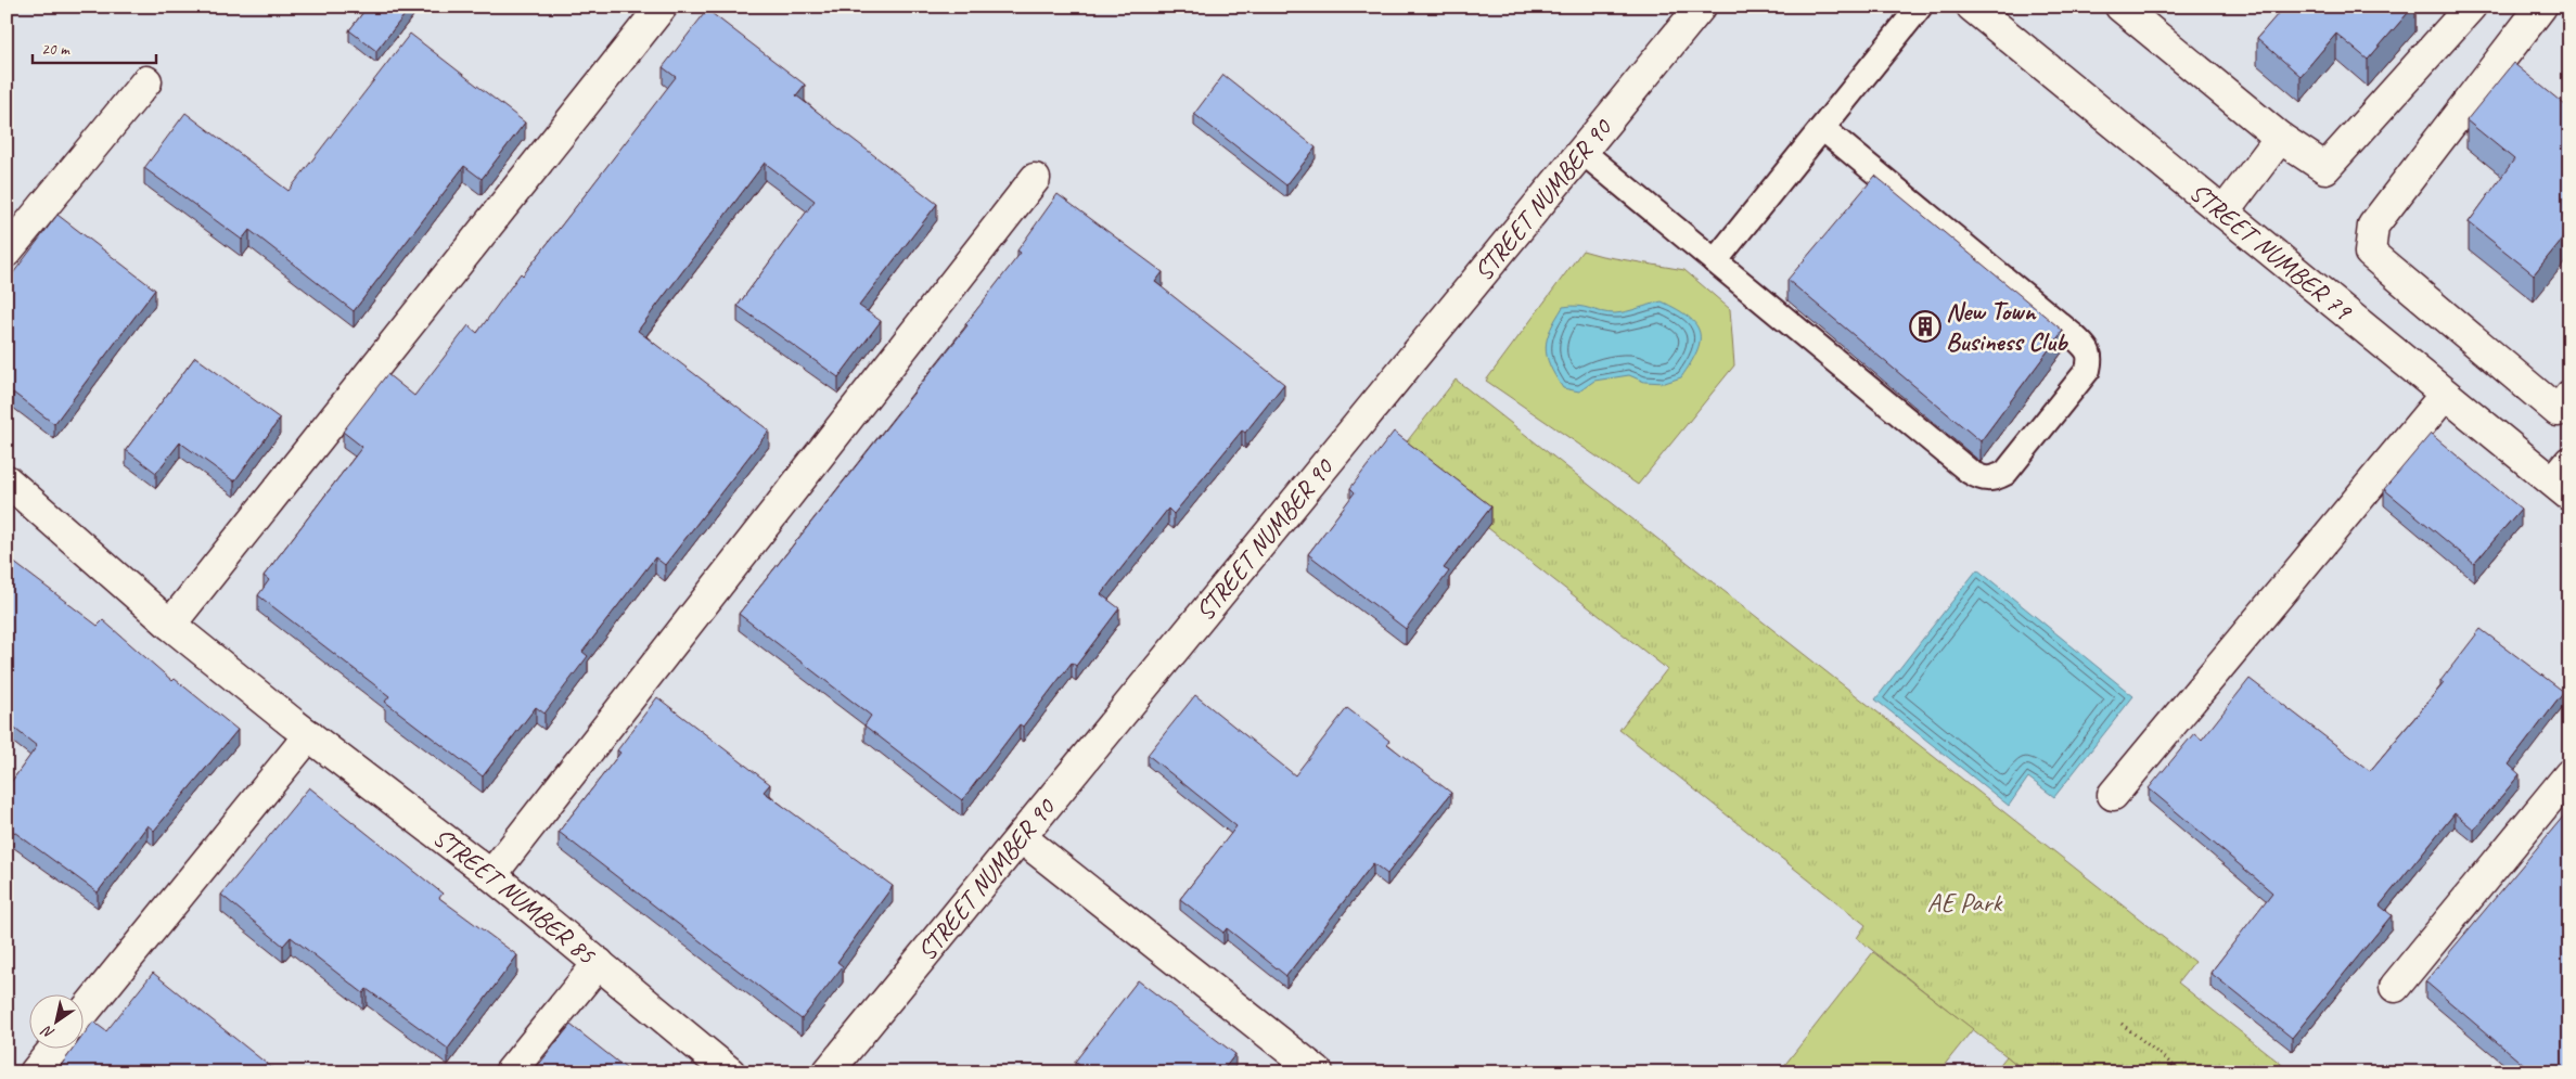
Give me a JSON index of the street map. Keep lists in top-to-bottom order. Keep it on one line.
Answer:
{"streets":{"street":["STREET NUMBER 90","STREET NUMBER 79","STREET NUMBER 85"]},"parks":["AE Park"],"places":{"building":["New Town Business Club"]},"scale_bar":"20 m","north":"bottom left"}
